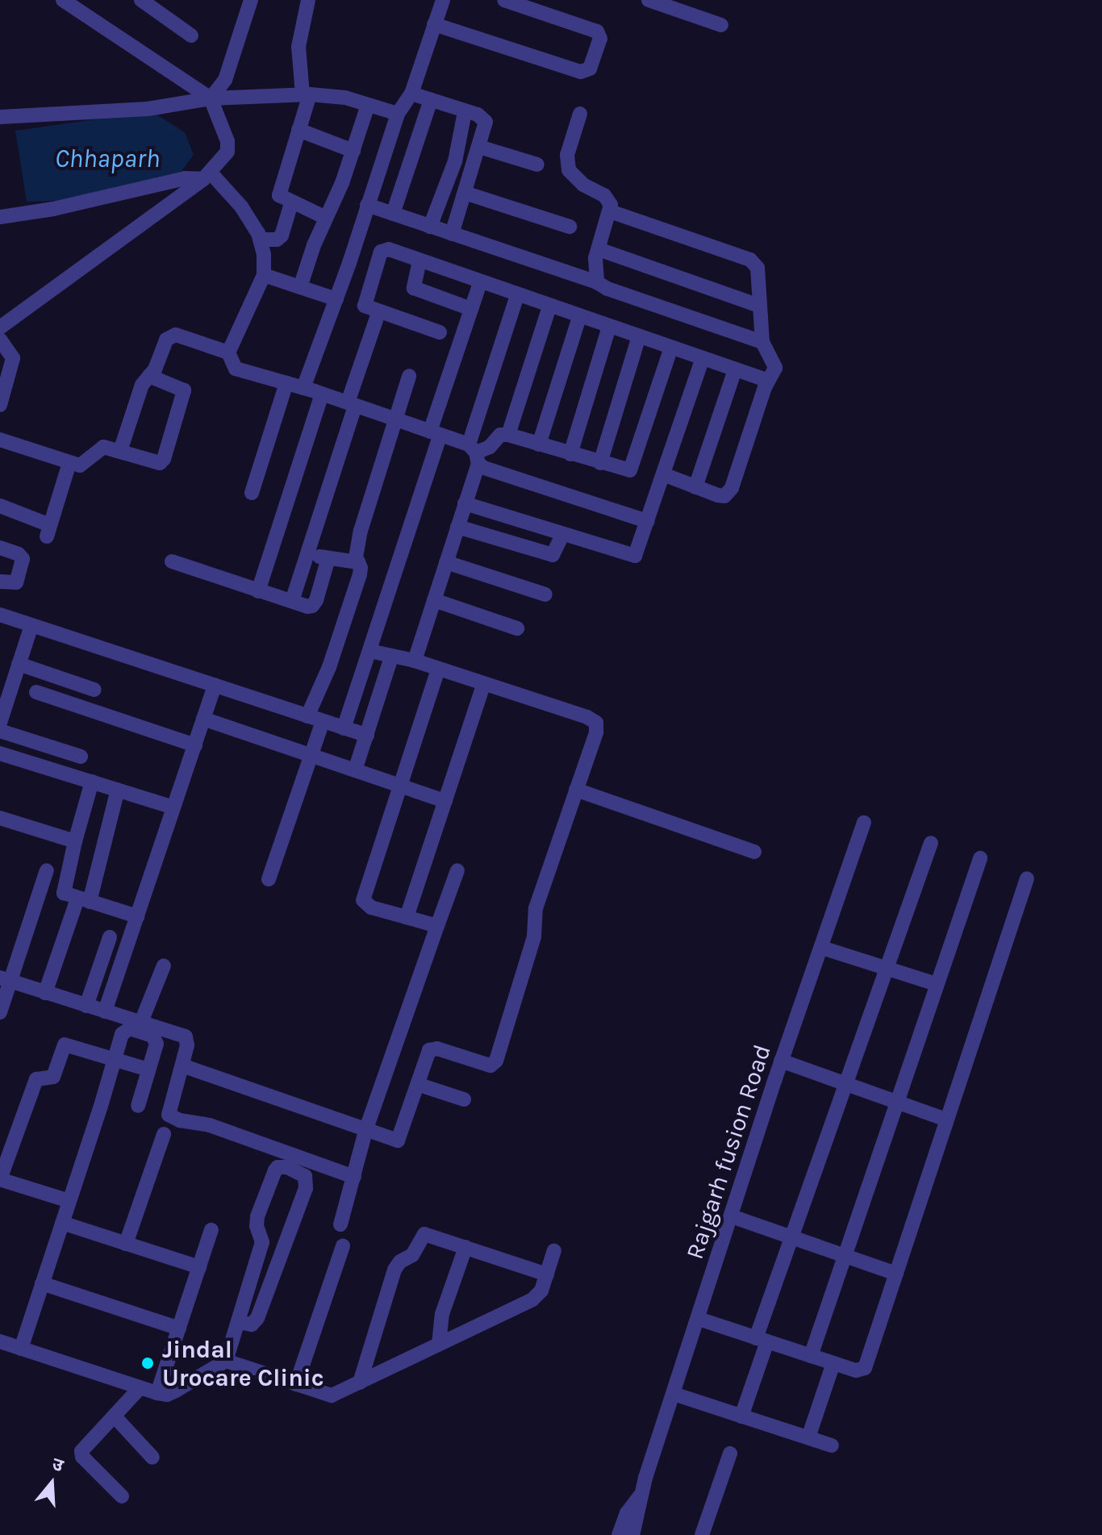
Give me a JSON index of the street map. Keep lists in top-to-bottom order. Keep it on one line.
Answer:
{"streets":{"street":["Rajgarh fusion Road"]},"water":["Chhaparh"],"places":["Jindal Urocare Clinic"],"north":"top"}
